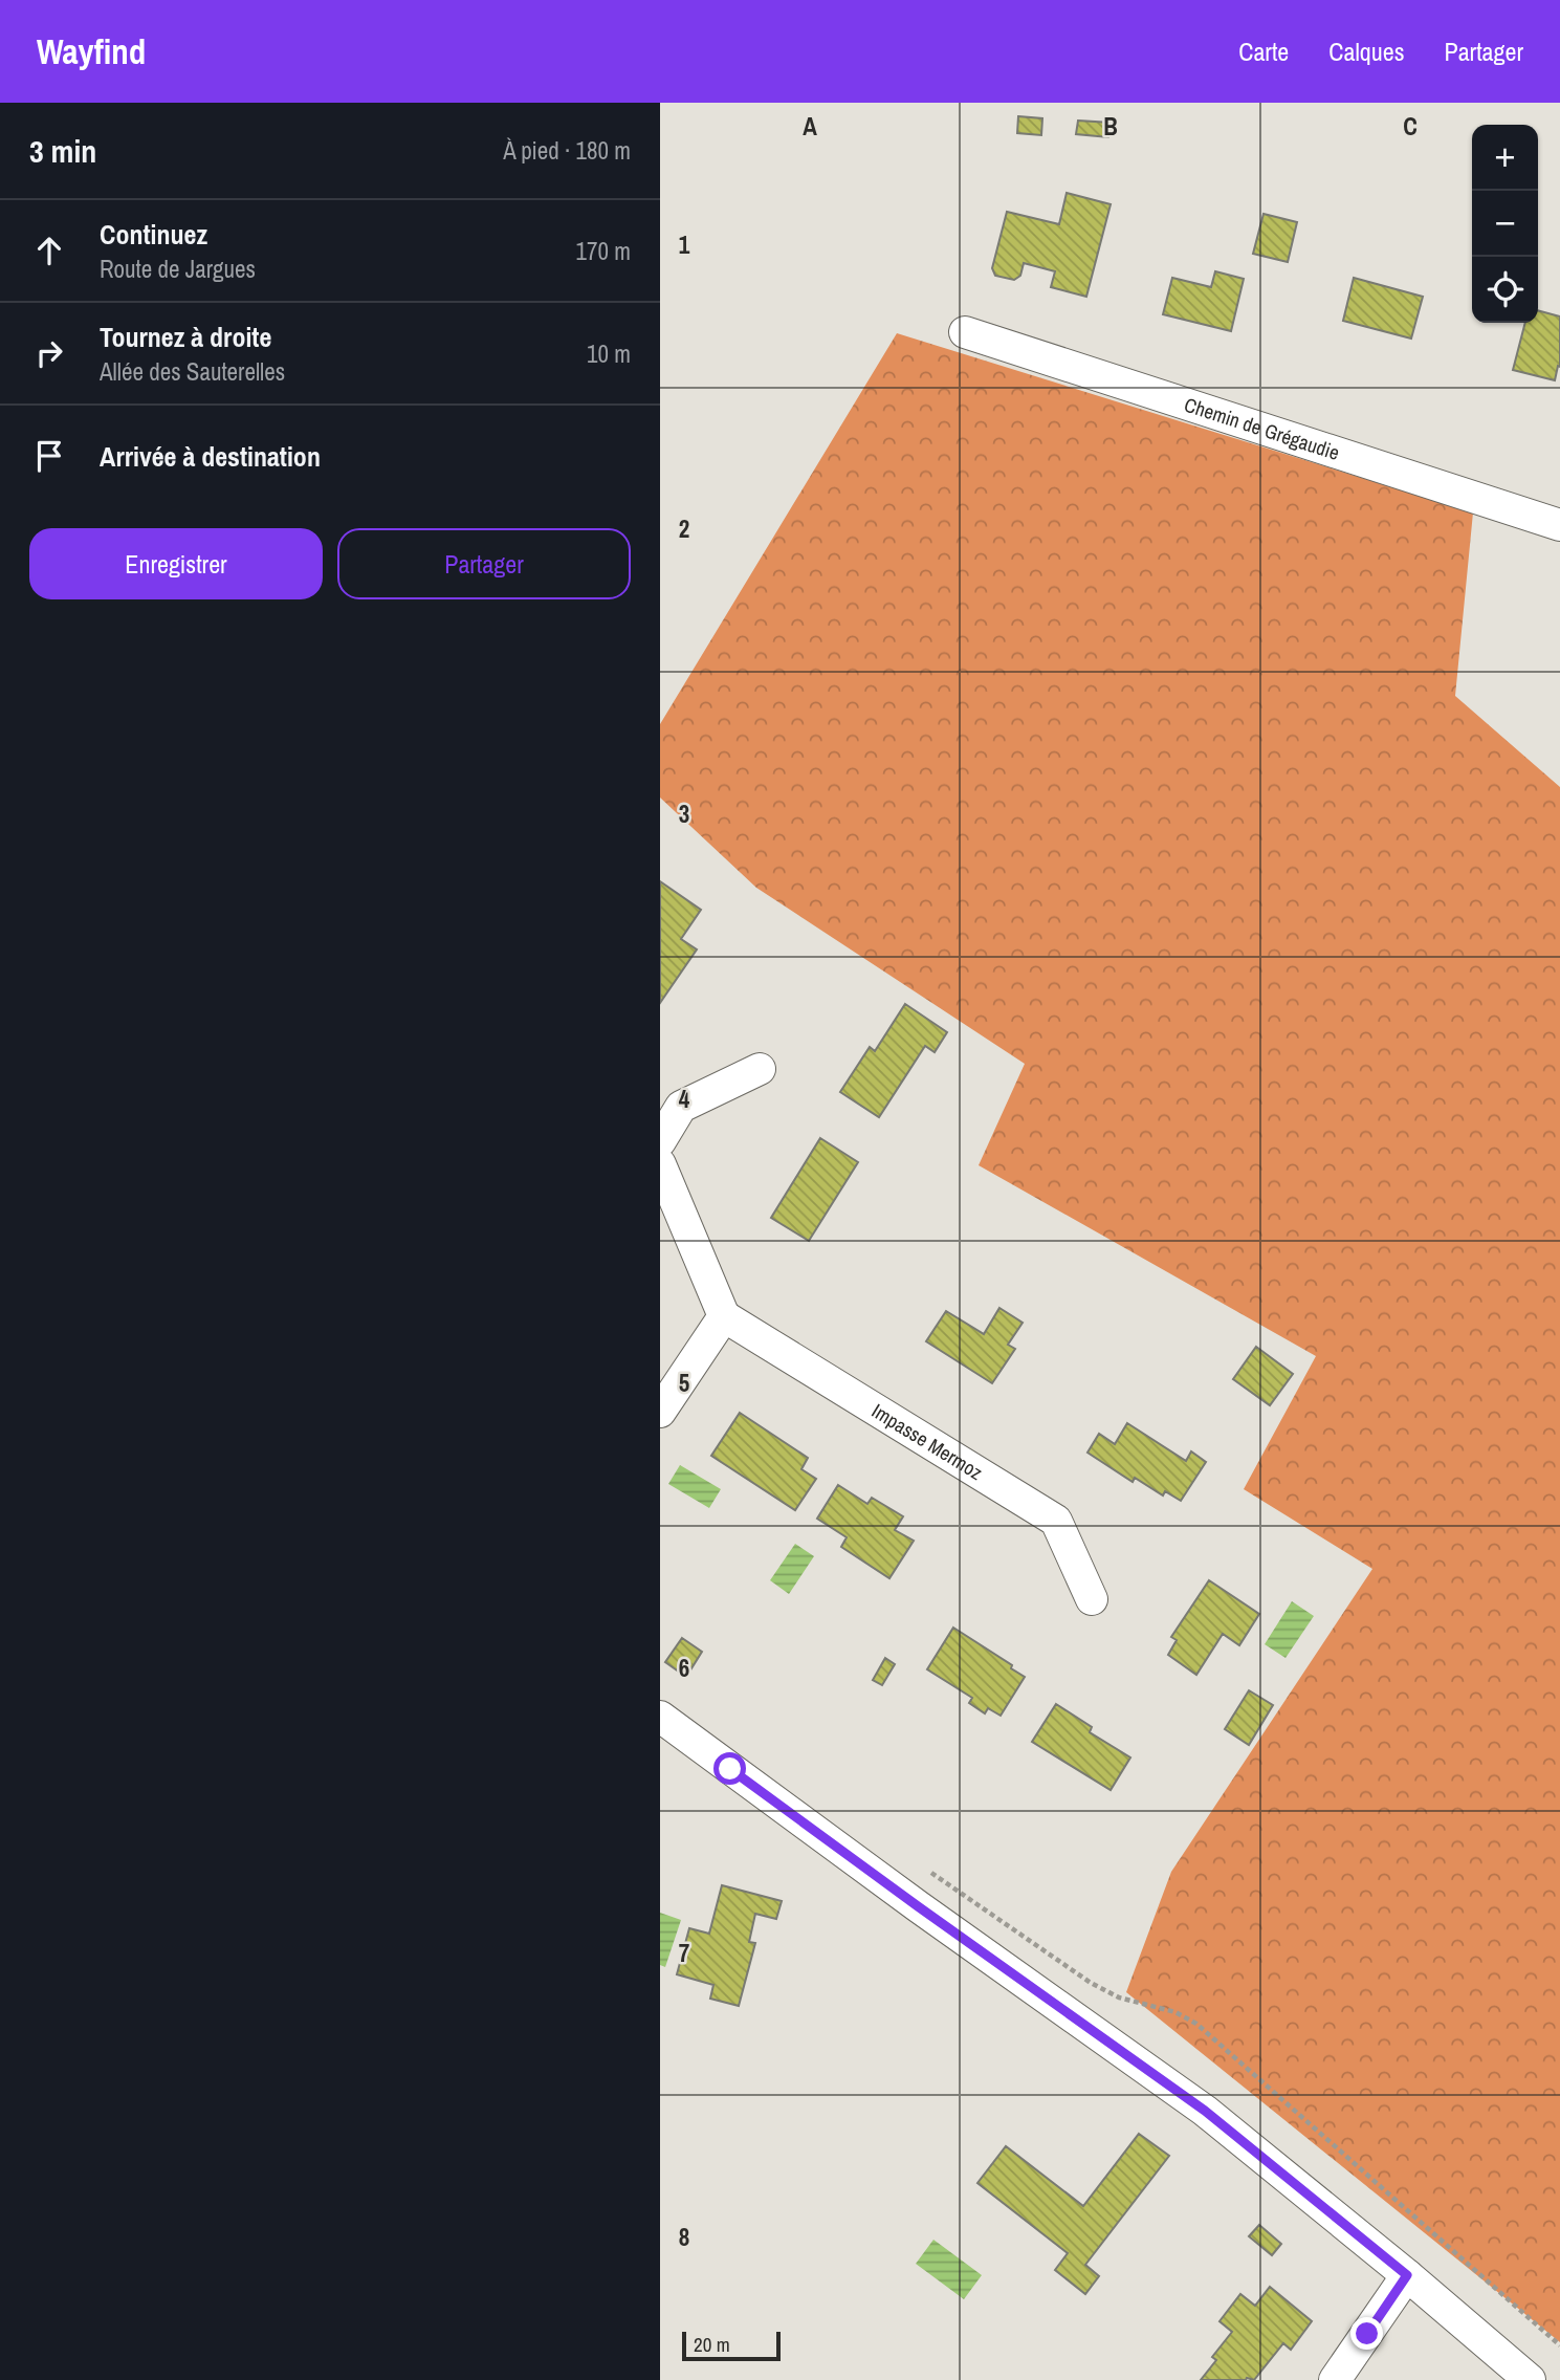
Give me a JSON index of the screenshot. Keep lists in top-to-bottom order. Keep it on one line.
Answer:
{"streets":{"street":["Chemin de Grégaudie","Impasse Mermoz"]},"scale_bar":"20 m","page":{"header":"Wayfind","nav":["Carte","Calques","Partager"],"heading":["3 min","À pied · 180 m"],"map_buttons":["+","−"],"list":[["Continuez","Route de Jargues","170 m"],["Tournez à droite","Allée des Sauterelles","10 m"],"Arrivée à destination"],"buttons":["Enregistrer","Partager"],"scale":"20 m"},"grid":{"columns":["A","B","C"],"rows":["1","2","3","4","5","6","7","8"]}}
